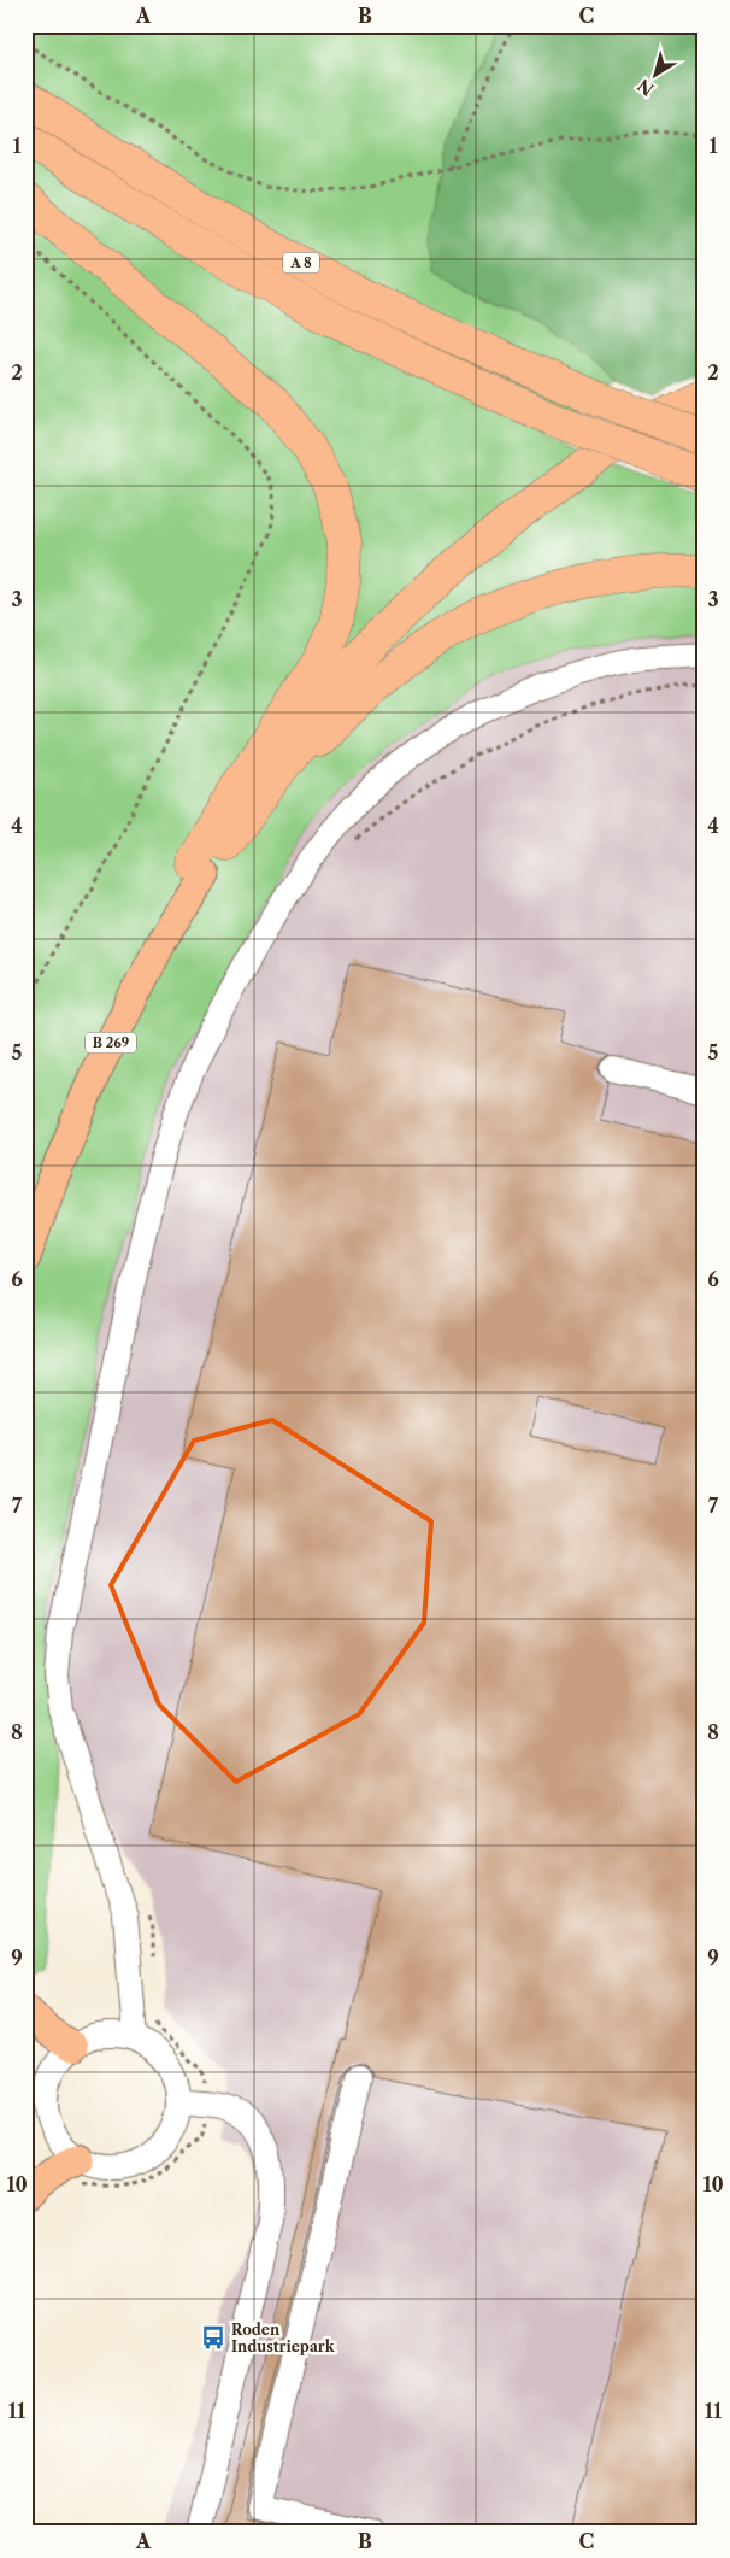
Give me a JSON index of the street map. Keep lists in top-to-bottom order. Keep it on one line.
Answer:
{"streets":{"highway":["A 8"],"main road":["B 269"]},"places":{"bus stop":["Roden Industriepark"]},"north":"bottom left","grid":{"columns":["A","B","C"],"rows":["1","2","3","4","5","6","7","8","9","10","11"]}}
